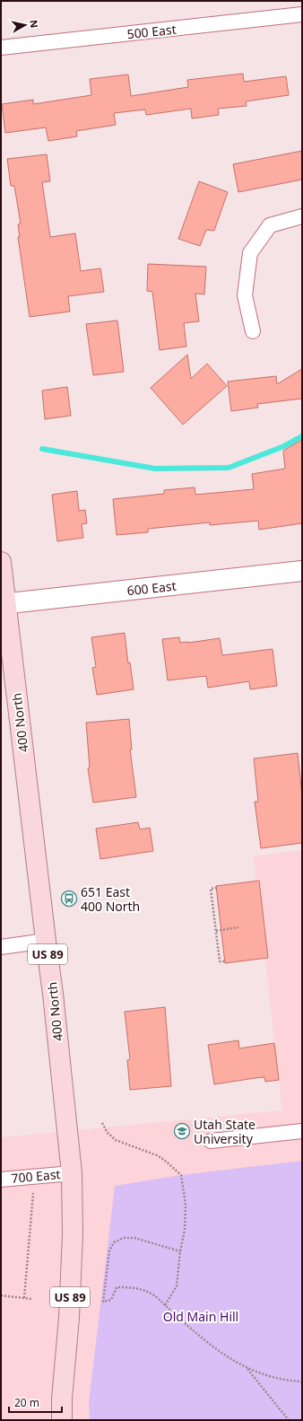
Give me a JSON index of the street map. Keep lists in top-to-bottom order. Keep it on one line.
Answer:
{"streets":{"main road":["600 East","400 North","US 89"],"street":["500 East","700 East"]},"crossings":[["600 East","400 North"],["400 North","700 East"]],"parks":["Old Main Hill"],"places":{"bus stop":["651 East 400 North"],"school or university":["Utah State University"]},"scale_bar":"20 m","north":"right"}
